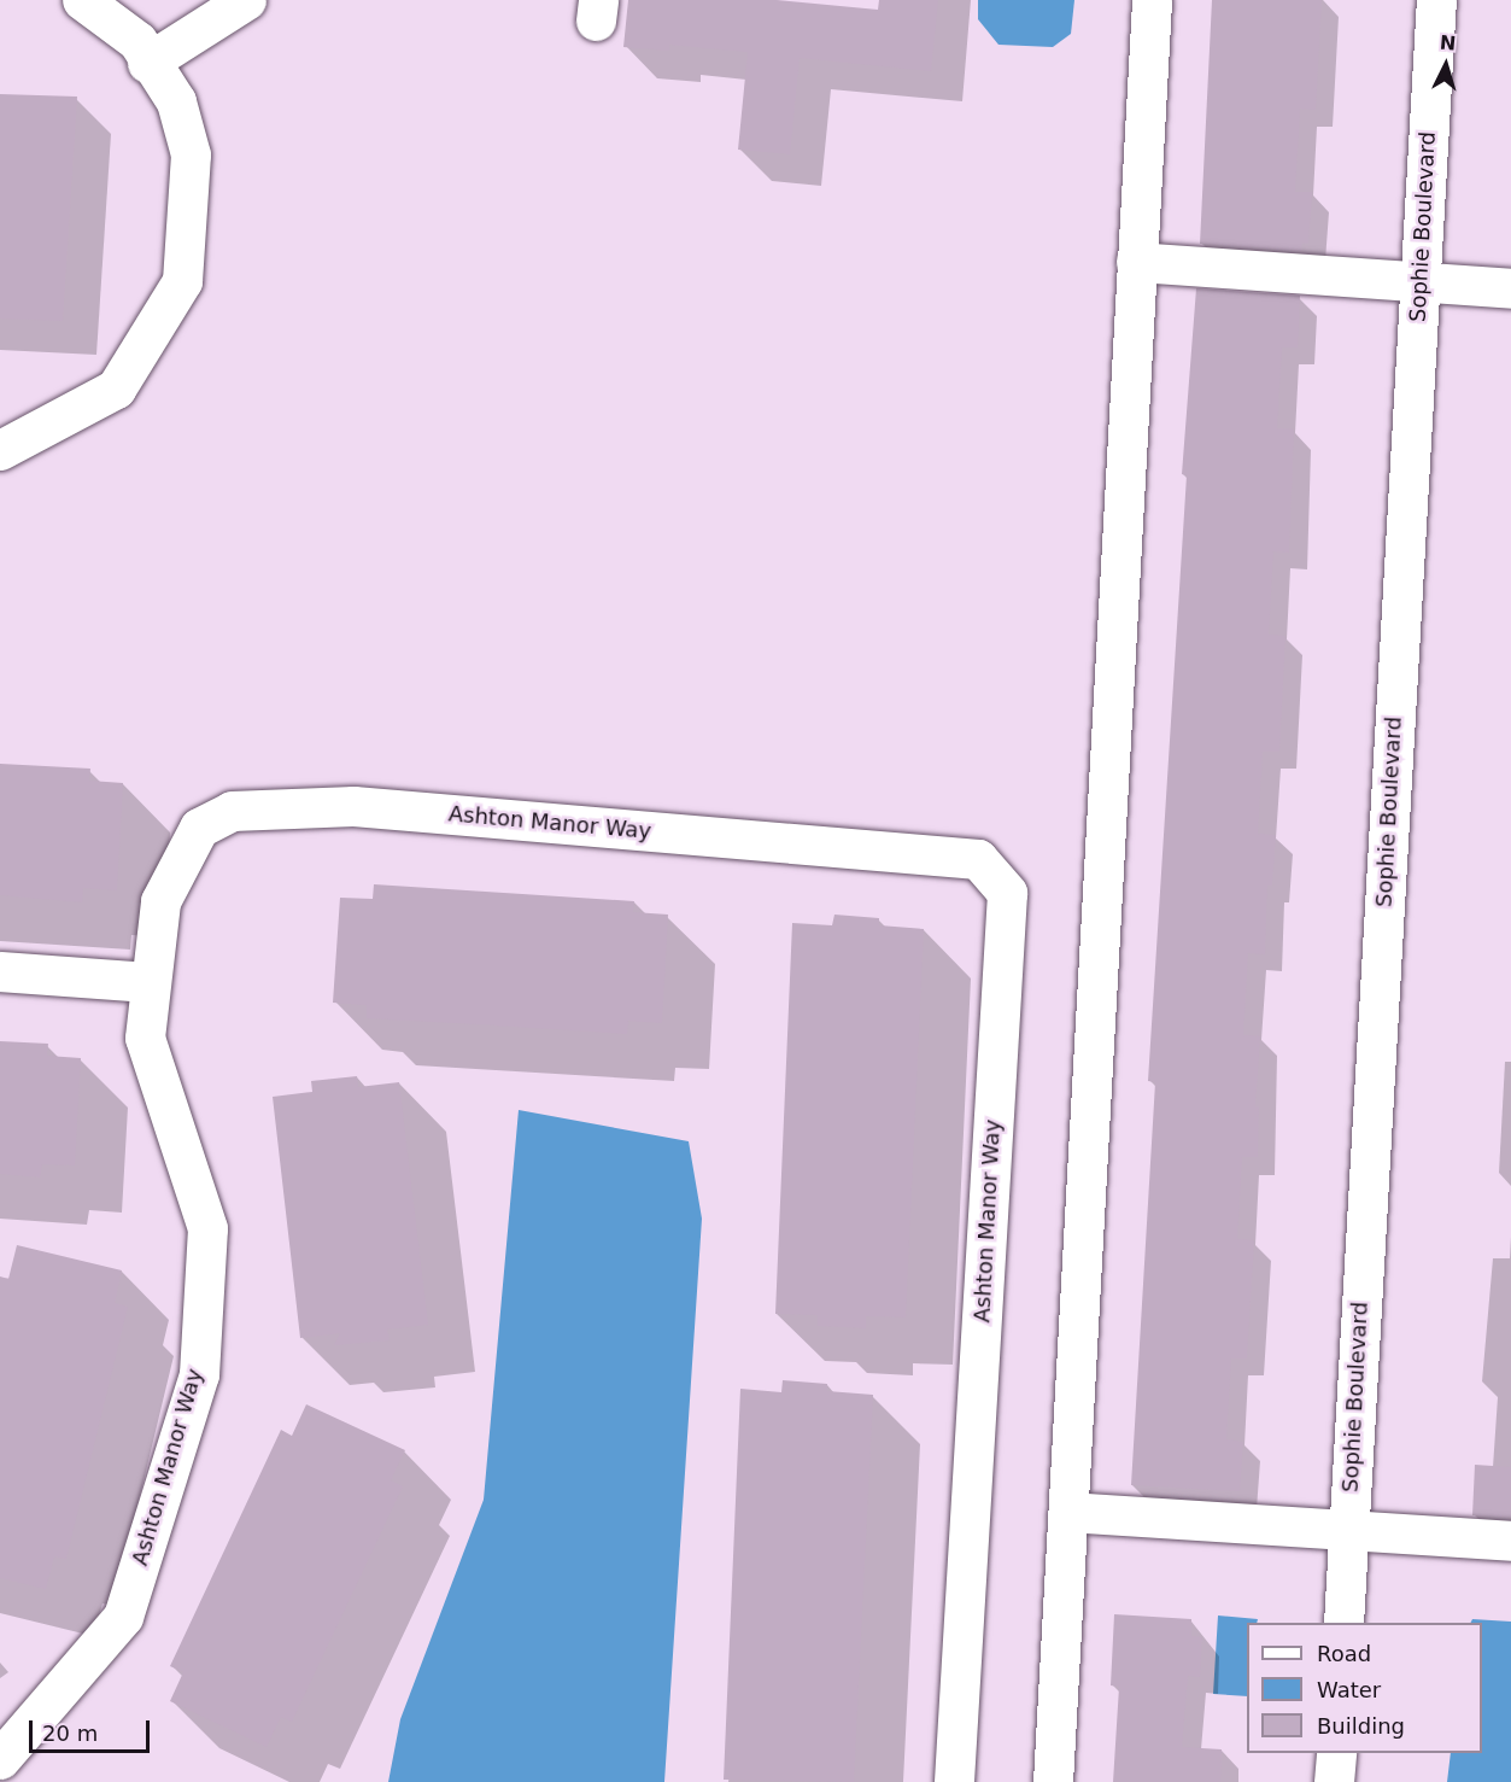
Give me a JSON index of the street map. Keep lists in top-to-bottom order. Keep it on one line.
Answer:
{"streets":{"street":["Sophie Boulevard","Ashton Manor Way"]},"legend":["Road","Water","Building"],"scale_bar":"20 m","north":"top"}
